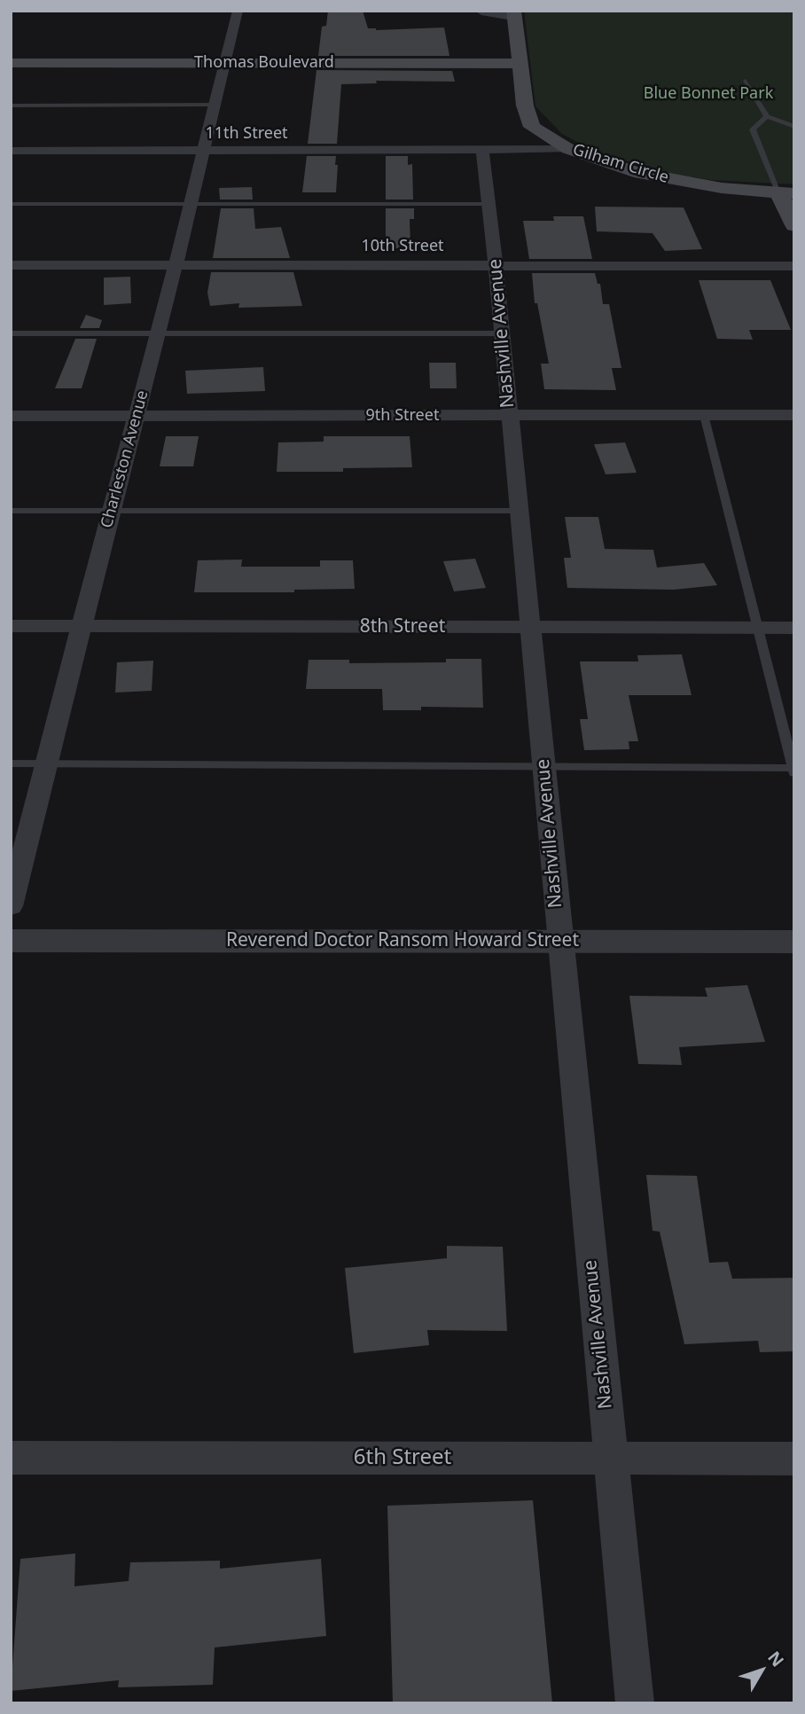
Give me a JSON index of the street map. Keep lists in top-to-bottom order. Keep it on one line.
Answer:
{"streets":{"main road":["Thomas Boulevard","Gilham Circle"],"street":["11th Street","10th Street","Nashville Avenue","9th Street","Charleston Avenue","8th Street","Reverend Doctor Ransom Howard Street","6th Street"]},"crossings":[["Thomas Boulevard","Charleston Avenue"],["11th Street","Gilham Circle"],["11th Street","Nashville Avenue"],["11th Street","Charleston Avenue"],["10th Street","Nashville Avenue"],["10th Street","Charleston Avenue"],["Nashville Avenue","9th Street"],["Nashville Avenue","8th Street"],["Nashville Avenue","Reverend Doctor Ransom Howard Street"],["Nashville Avenue","6th Street"],["9th Street","Charleston Avenue"],["Charleston Avenue","8th Street"]],"parks":["Blue Bonnet Park"],"north":"top right"}
